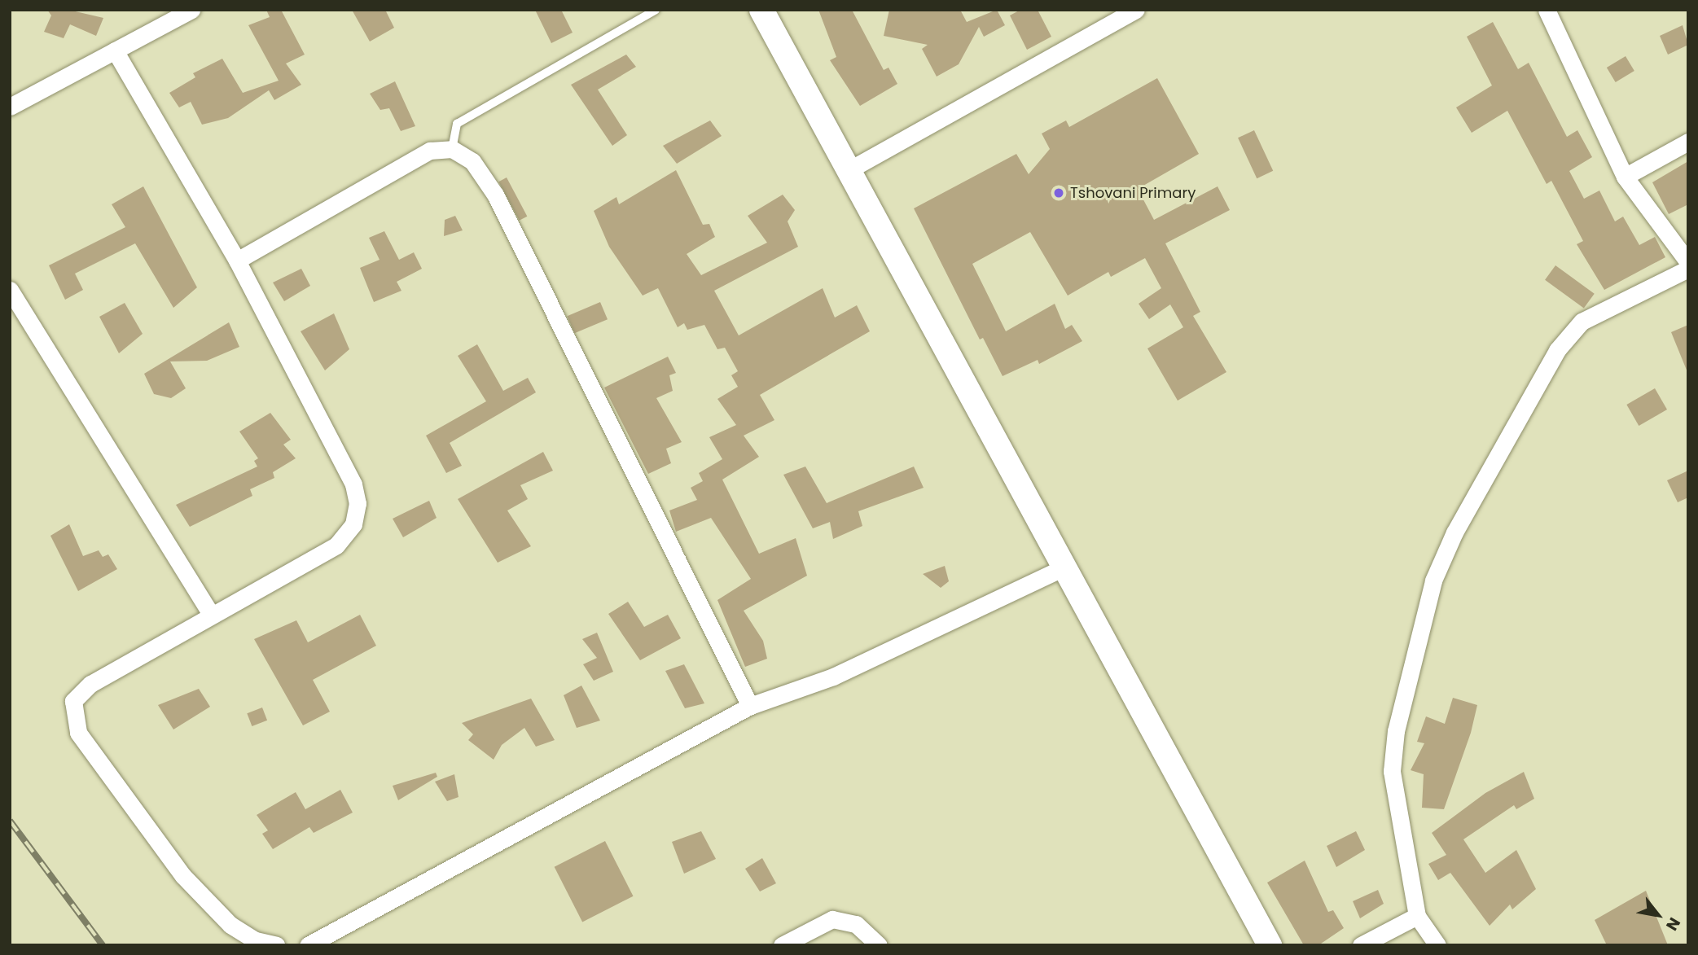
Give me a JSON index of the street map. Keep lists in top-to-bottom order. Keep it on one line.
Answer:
{"places":["Tshovani Primary"],"north":"bottom right"}
